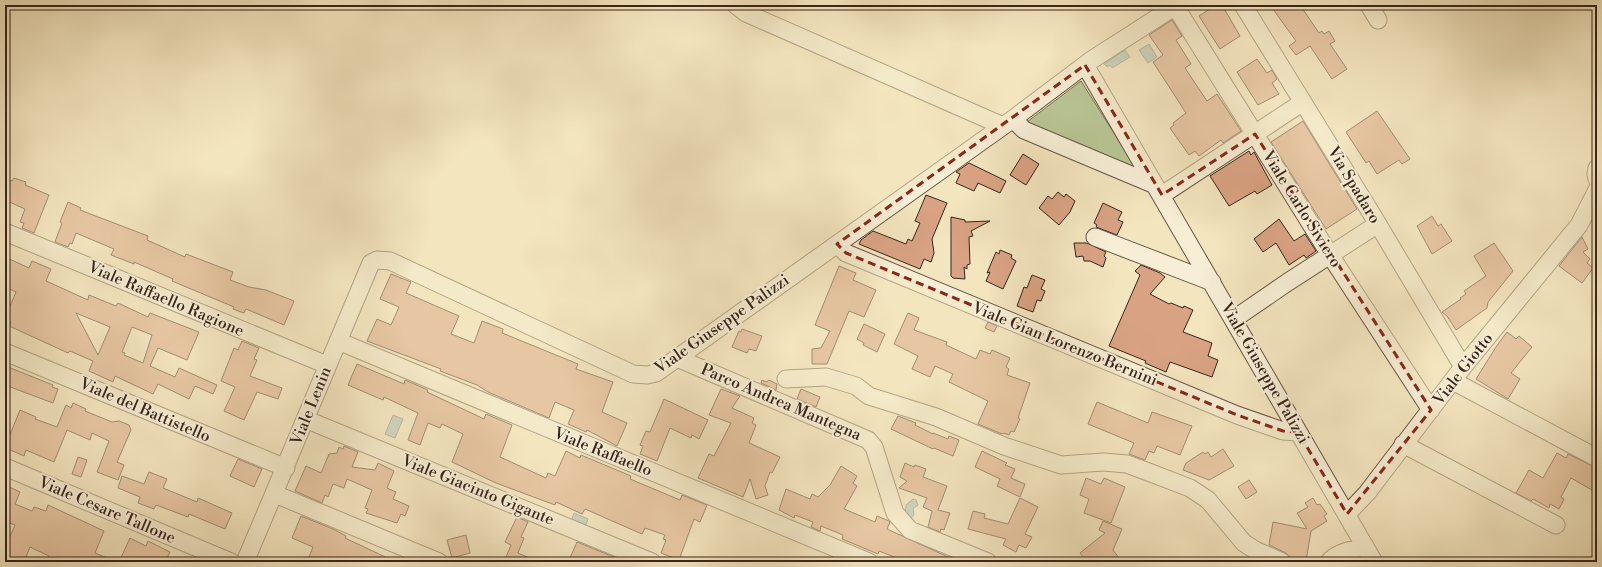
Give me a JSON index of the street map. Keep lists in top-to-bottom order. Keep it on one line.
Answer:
{"streets":{"street":["Via Spadaro","Viale Carlo Siviero","Viale Raffaello Ragione","Viale Giuseppe Palizzi","Viale Gian Lorenzo Bernini","Viale Giotto","Parco Andrea Mantegna","Viale Lenin","Viale del Battistello","Viale Raffaello","Viale Giacinto Gigante","Viale Cesare Tallone"]},"crossings":[["Via Spadaro","Viale Giotto"],["Viale Carlo Siviero","Viale Giotto"],["Viale Raffaello Ragione","Viale Lenin"],["Viale Giuseppe Palizzi","Viale Gian Lorenzo Bernini"],["Viale Giuseppe Palizzi","Viale Giotto"],["Viale Giuseppe Palizzi","Parco Andrea Mantegna"],["Viale Giuseppe Palizzi","Viale Lenin"],["Viale Lenin","Viale del Battistello"],["Viale Lenin","Viale Raffaello"],["Viale Lenin","Viale Giacinto Gigante"]]}
